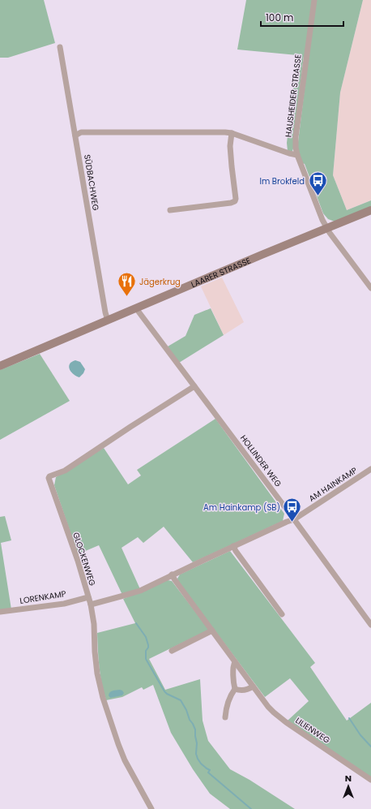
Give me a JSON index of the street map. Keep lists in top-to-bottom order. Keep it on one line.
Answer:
{"streets":{"main road":["LAARER STRASSE"],"street":["HAUSHEIDER STRASSE","SÜDBACHWEG","HOLLINDER WEG","AM HAINKAMP","GLOCKENWEG","LORENKAMP","LILIENWEG"]},"crossings":[["HAUSHEIDER STRASSE","LAARER STRASSE"],["SÜDBACHWEG","LAARER STRASSE"],["LAARER STRASSE","HOLLINDER WEG"],["HOLLINDER WEG","AM HAINKAMP"],["HOLLINDER WEG","GLOCKENWEG"],["AM HAINKAMP","GLOCKENWEG"],["AM HAINKAMP","LILIENWEG"],["GLOCKENWEG","LORENKAMP"]],"places":{"bus stop":["Im Brokfeld","Am Hainkamp (SB)"],"restaurant":["Jägerkrug"]},"scale_bar":"100 m","north":"top"}
